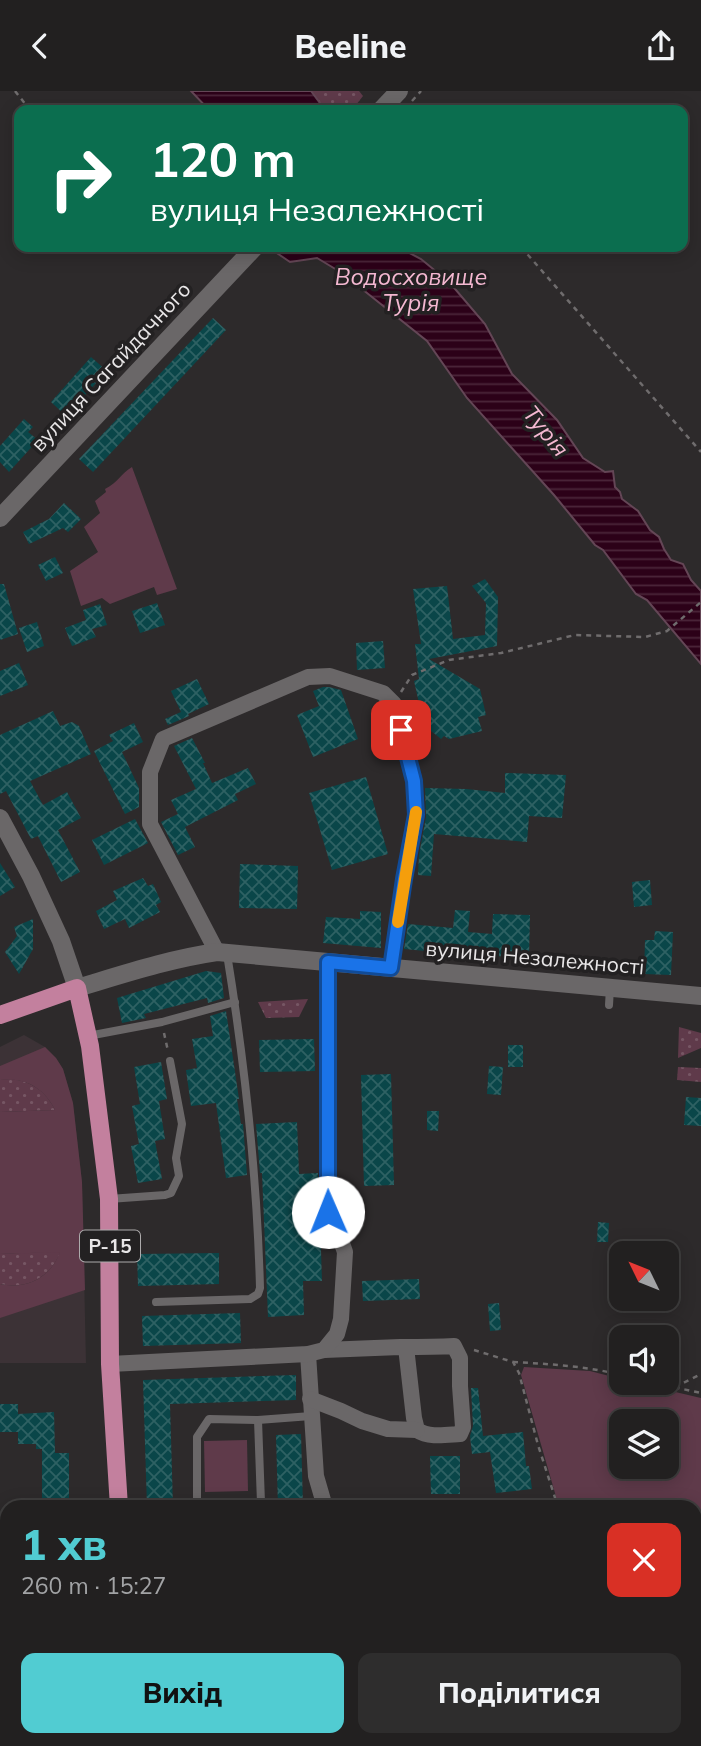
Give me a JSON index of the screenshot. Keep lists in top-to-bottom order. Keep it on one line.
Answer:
{"streets":{"main road":["вулиця Сагайдачного","вулиця Незалежності","Р-15"]},"crossings":[["вулиця Незалежності","Р-15"]],"water":["Водосховище Турія","Турія"],"north":"top left","page":{"header":"Beeline","turn":["120 m","вулиця Незалежності"],"heading":["1 хв","260 m · 15:27"],"buttons":["Вихід","Поділитися"]}}
